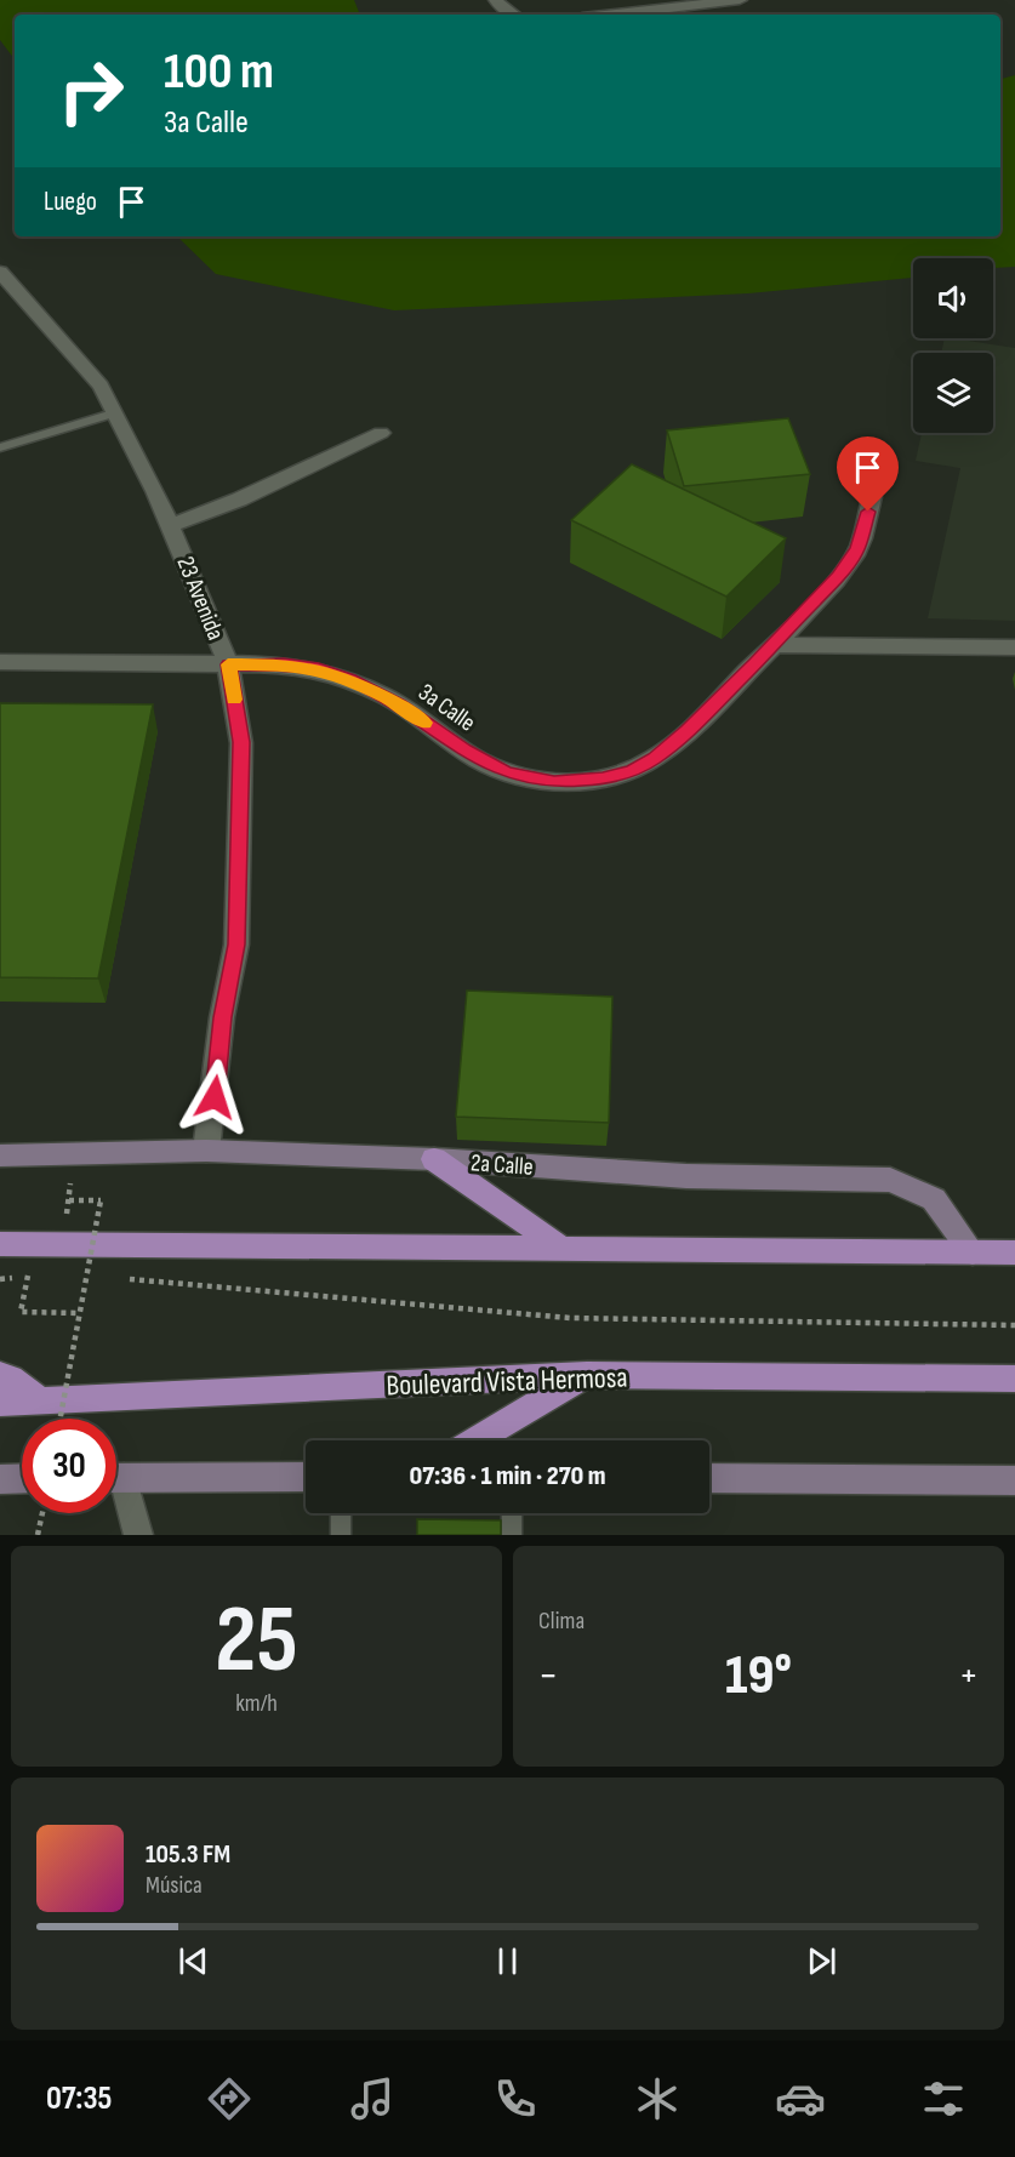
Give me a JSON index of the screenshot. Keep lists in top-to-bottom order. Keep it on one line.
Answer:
{"streets":{"main road":["Boulevard Vista Hermosa"],"street":["23 Avenida","3a Calle","2a Calle"]},"crossings":[["23 Avenida","3a Calle"],["23 Avenida","2a Calle"]],"page":{"turn":["100 m","3a Calle"],"then":"Luego","limit":"30","trip":"07:36 · 1 min · 270 m","tile":[["25","km/h"],"Clima"],"heat":["−","19°","+"],"song":["105.3 FM","Música"],"tabs":"07:35"}}
